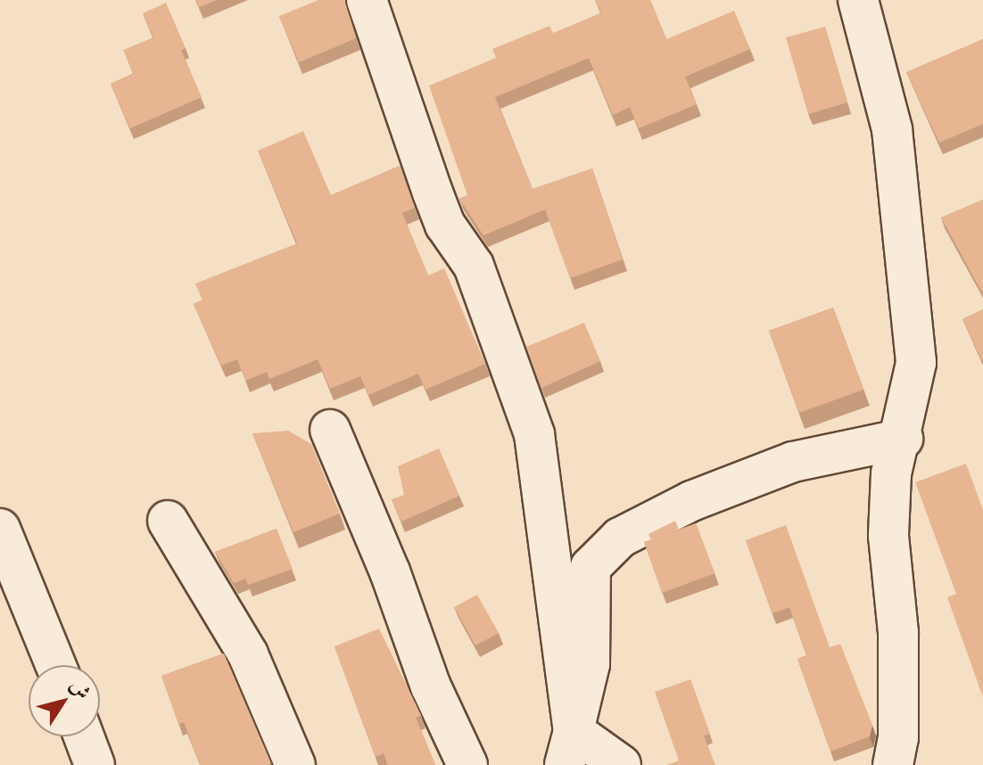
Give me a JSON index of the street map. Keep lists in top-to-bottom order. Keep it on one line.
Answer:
{"north":"top right"}
